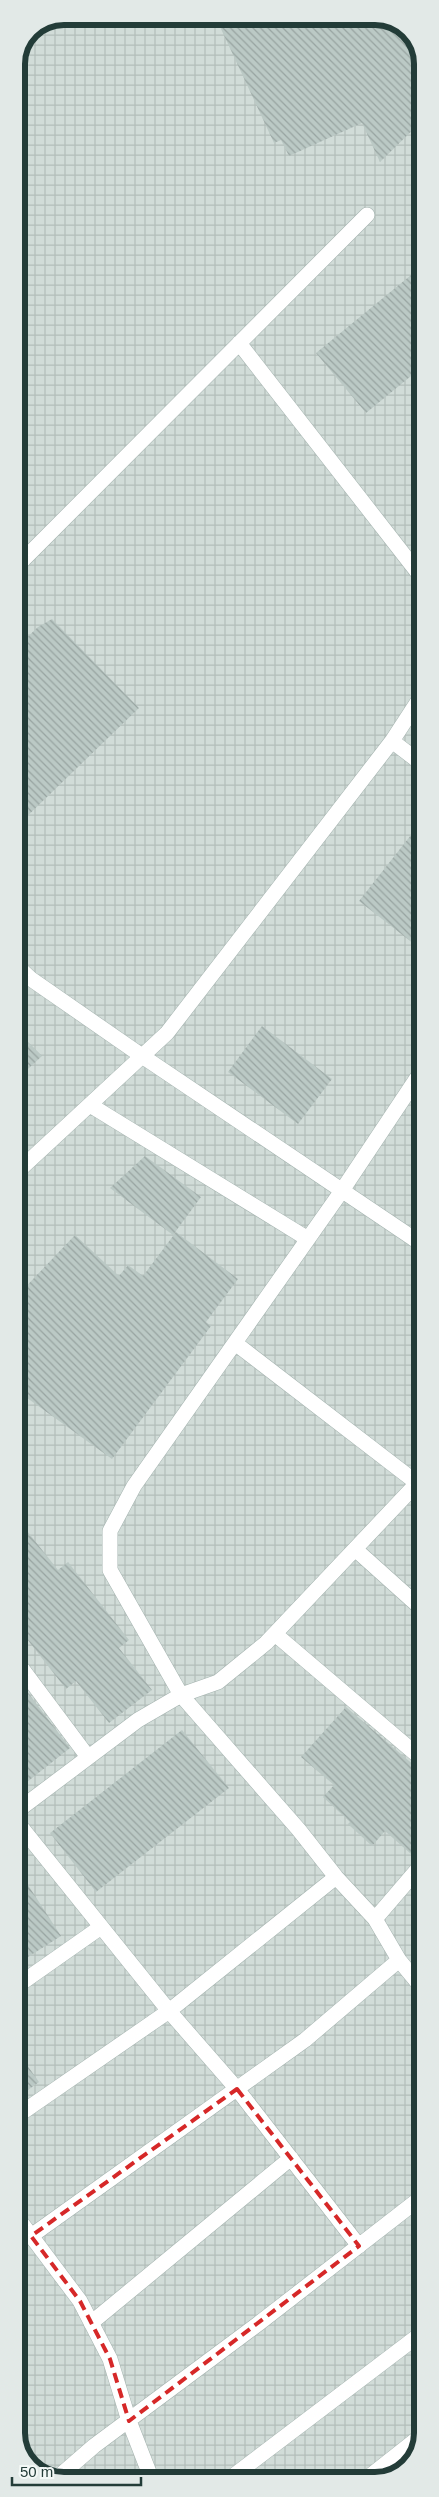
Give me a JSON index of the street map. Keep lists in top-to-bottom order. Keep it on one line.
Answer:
{"scale_bar":"50 m"}
